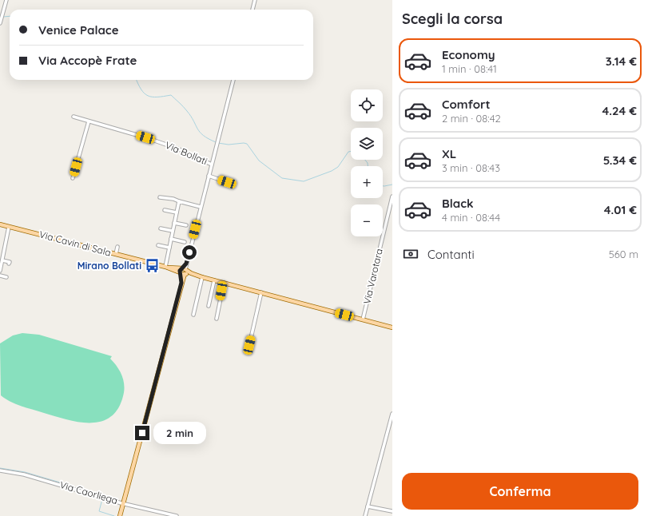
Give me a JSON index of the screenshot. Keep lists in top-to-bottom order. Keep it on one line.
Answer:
{"streets":{"main road":["Via Cavin di Sala"],"street":["Via Bollati","Via Varotara","Via Caorliega"]},"crossings":[["Via Bollati","Via Cavin di Sala"],["Via Cavin di Sala","Via Varotara"]],"places":{"bus stop":["Mirano Bollati"]},"page":{"heading":"Scegli la corsa","banner":["Venice Palace","Via Accopè Frate"],"list":[{"name":"Economy","note":"1 min · 08:41","value":"3.14 €"},{"name":"Comfort","note":"2 min · 08:42","value":"4.24 €"},{"name":"XL","note":"3 min · 08:43","value":"5.34 €"},{"name":"Black","note":"4 min · 08:44","value":"4.01 €"}],"map_buttons":["+","−"],"pay":["Contanti","560 m"],"bubble":"2 min","buttons":"Conferma"}}
